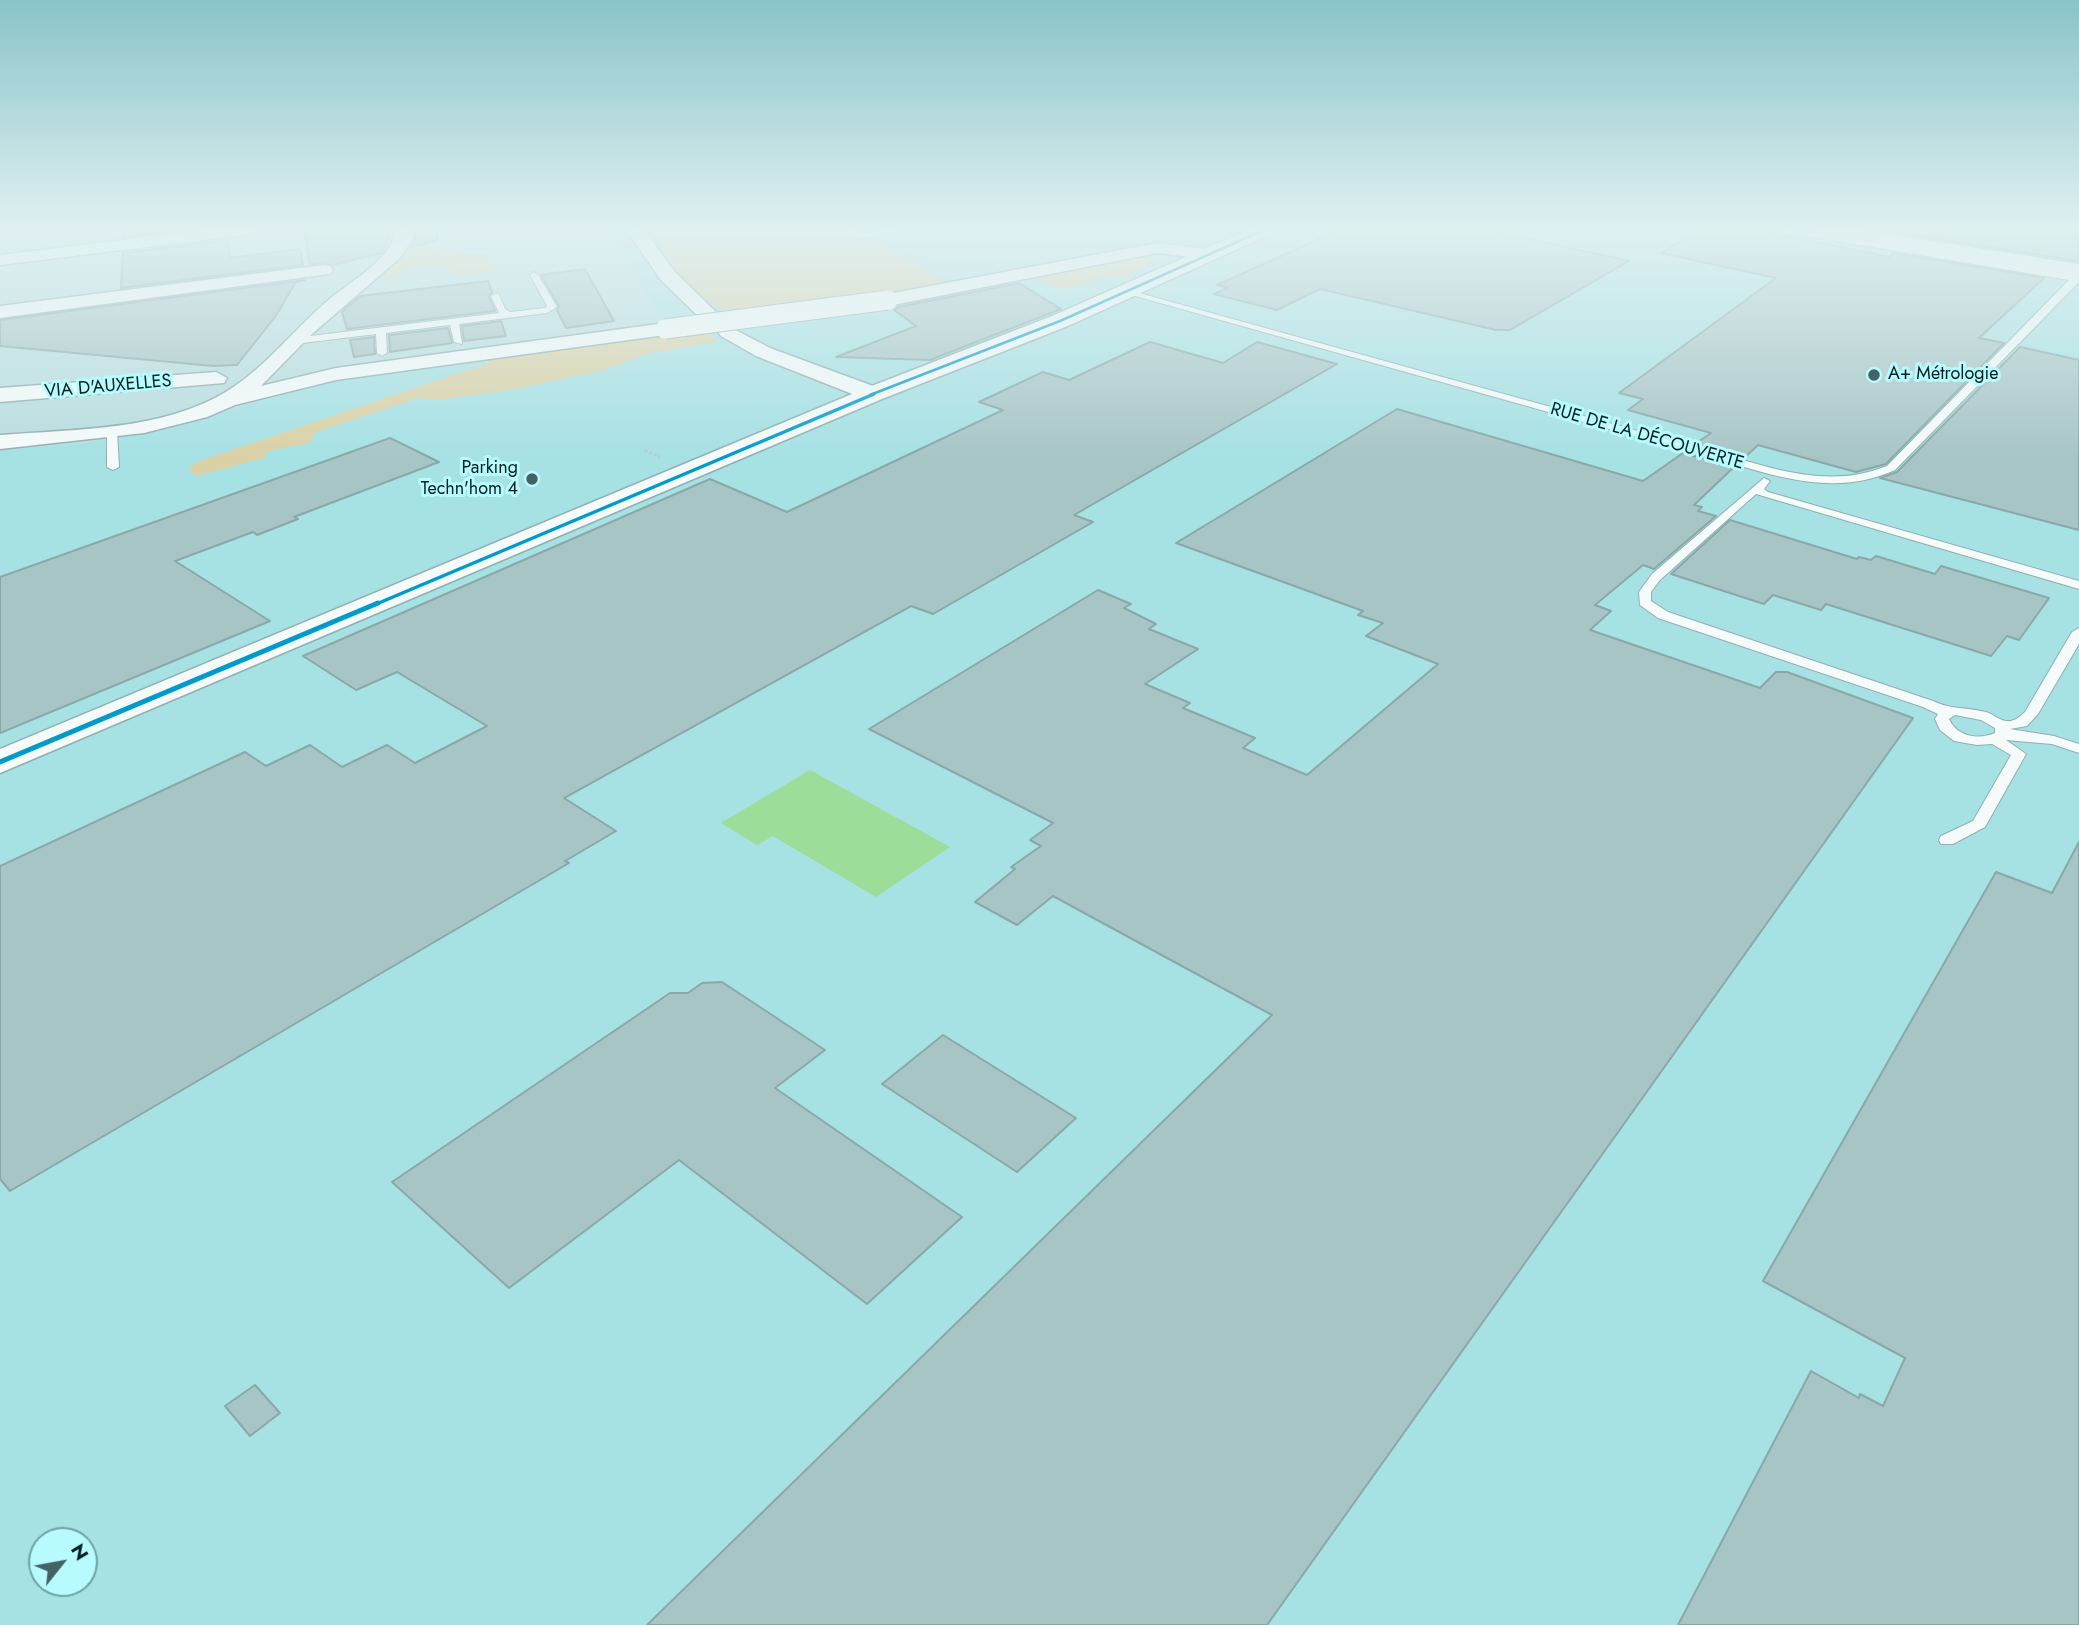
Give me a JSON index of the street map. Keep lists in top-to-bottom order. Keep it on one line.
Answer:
{"streets":{"street":["VIA D'AUXELLES"],"lane":["RUE DE LA DÉCOUVERTE"]},"places":["A+ Métrologie","Parking Techn'hom 4"],"north":"top right"}
